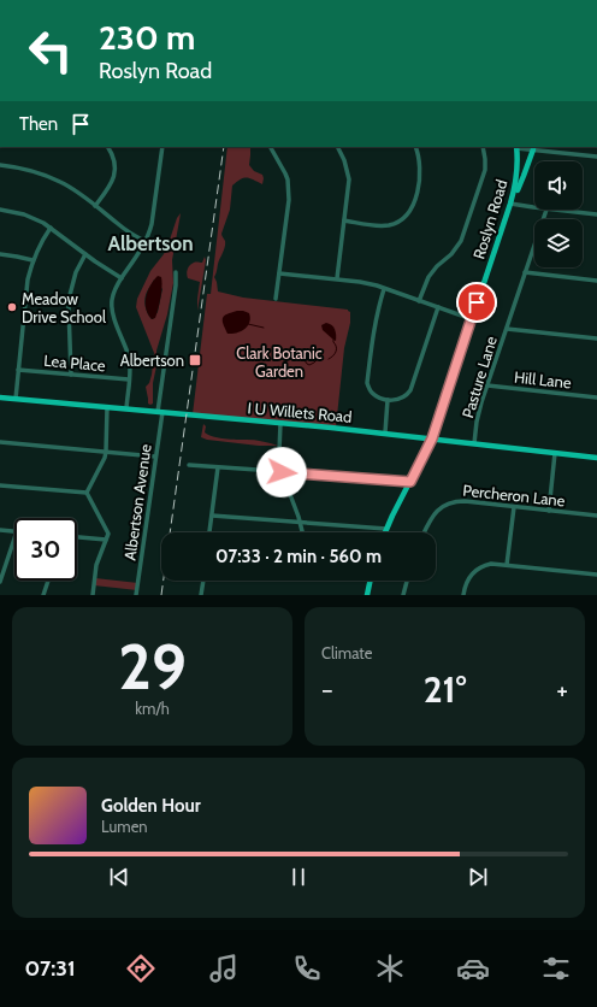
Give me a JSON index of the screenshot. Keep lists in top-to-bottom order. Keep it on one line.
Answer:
{"streets":{"main road":["Roslyn Road","I U Willets Road"],"street":["Lea Place","Pasture Lane","Hill Lane","Percheron Lane","Albertson Avenue"]},"crossings":[["Roslyn Road","I U Willets Road"],["Pasture Lane","Hill Lane"],["Pasture Lane","I U Willets Road"],["I U Willets Road","Albertson Avenue"]],"districts":["Albertson"],"parks":["Clark Botanic Garden"],"places":{"other":["Meadow Drive School"],"transit":["Albertson"]},"page":{"turn":["230 m","Roslyn Road"],"then":"Then","limit":"30","trip":"07:33 · 2 min · 560 m","tile":[["29","km/h"],"Climate"],"heat":["−","21°","+"],"song":["Golden Hour","Lumen"],"tabs":"07:31"}}
